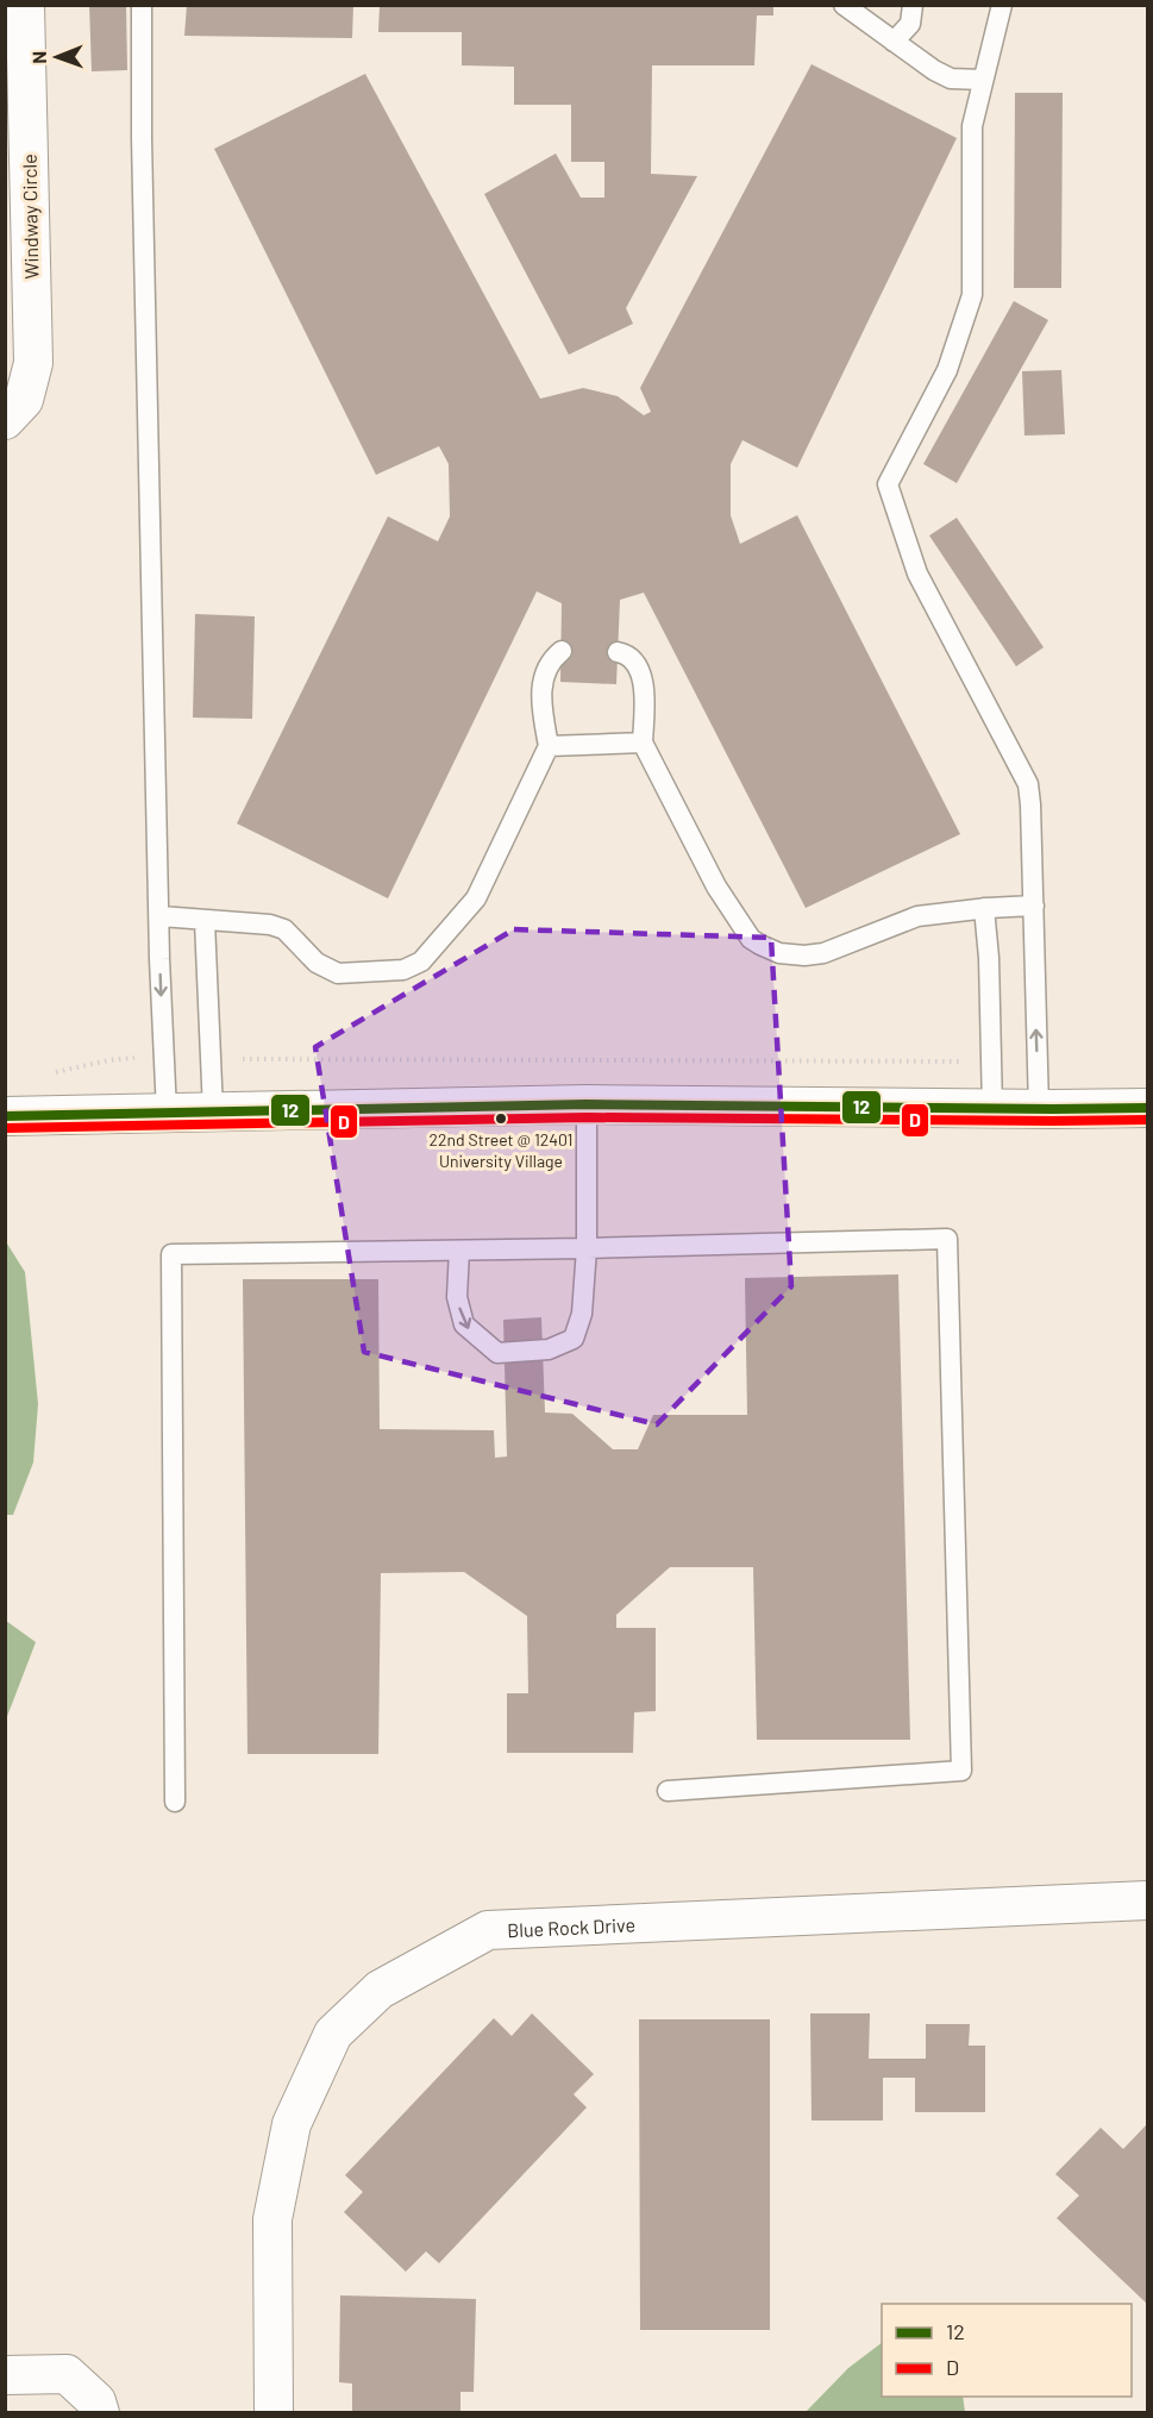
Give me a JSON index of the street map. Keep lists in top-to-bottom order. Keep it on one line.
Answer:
{"streets":{"street":["Windway Circle","Blue Rock Drive"]},"places":["22nd Street @ 12401 University Village"],"lines":["transit line 12","transit line D"],"legend":["12","D"],"north":"left"}
